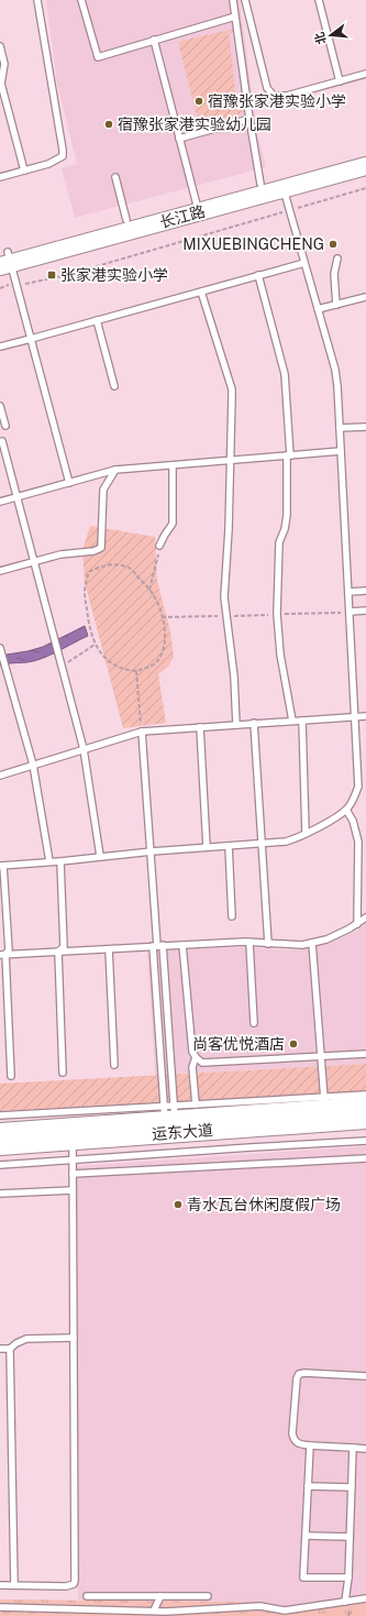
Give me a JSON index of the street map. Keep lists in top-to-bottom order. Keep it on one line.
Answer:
{"streets":{"street":["长江路","运东大道"]},"places":{"other":["宿豫张家港实验小学","宿豫张家港实验幼儿园","MIXUEBINGCHENG","尚客优悦酒店","青水瓦台休闲度假广场"],"transit":["张家港实验小学"]},"north":"left"}
